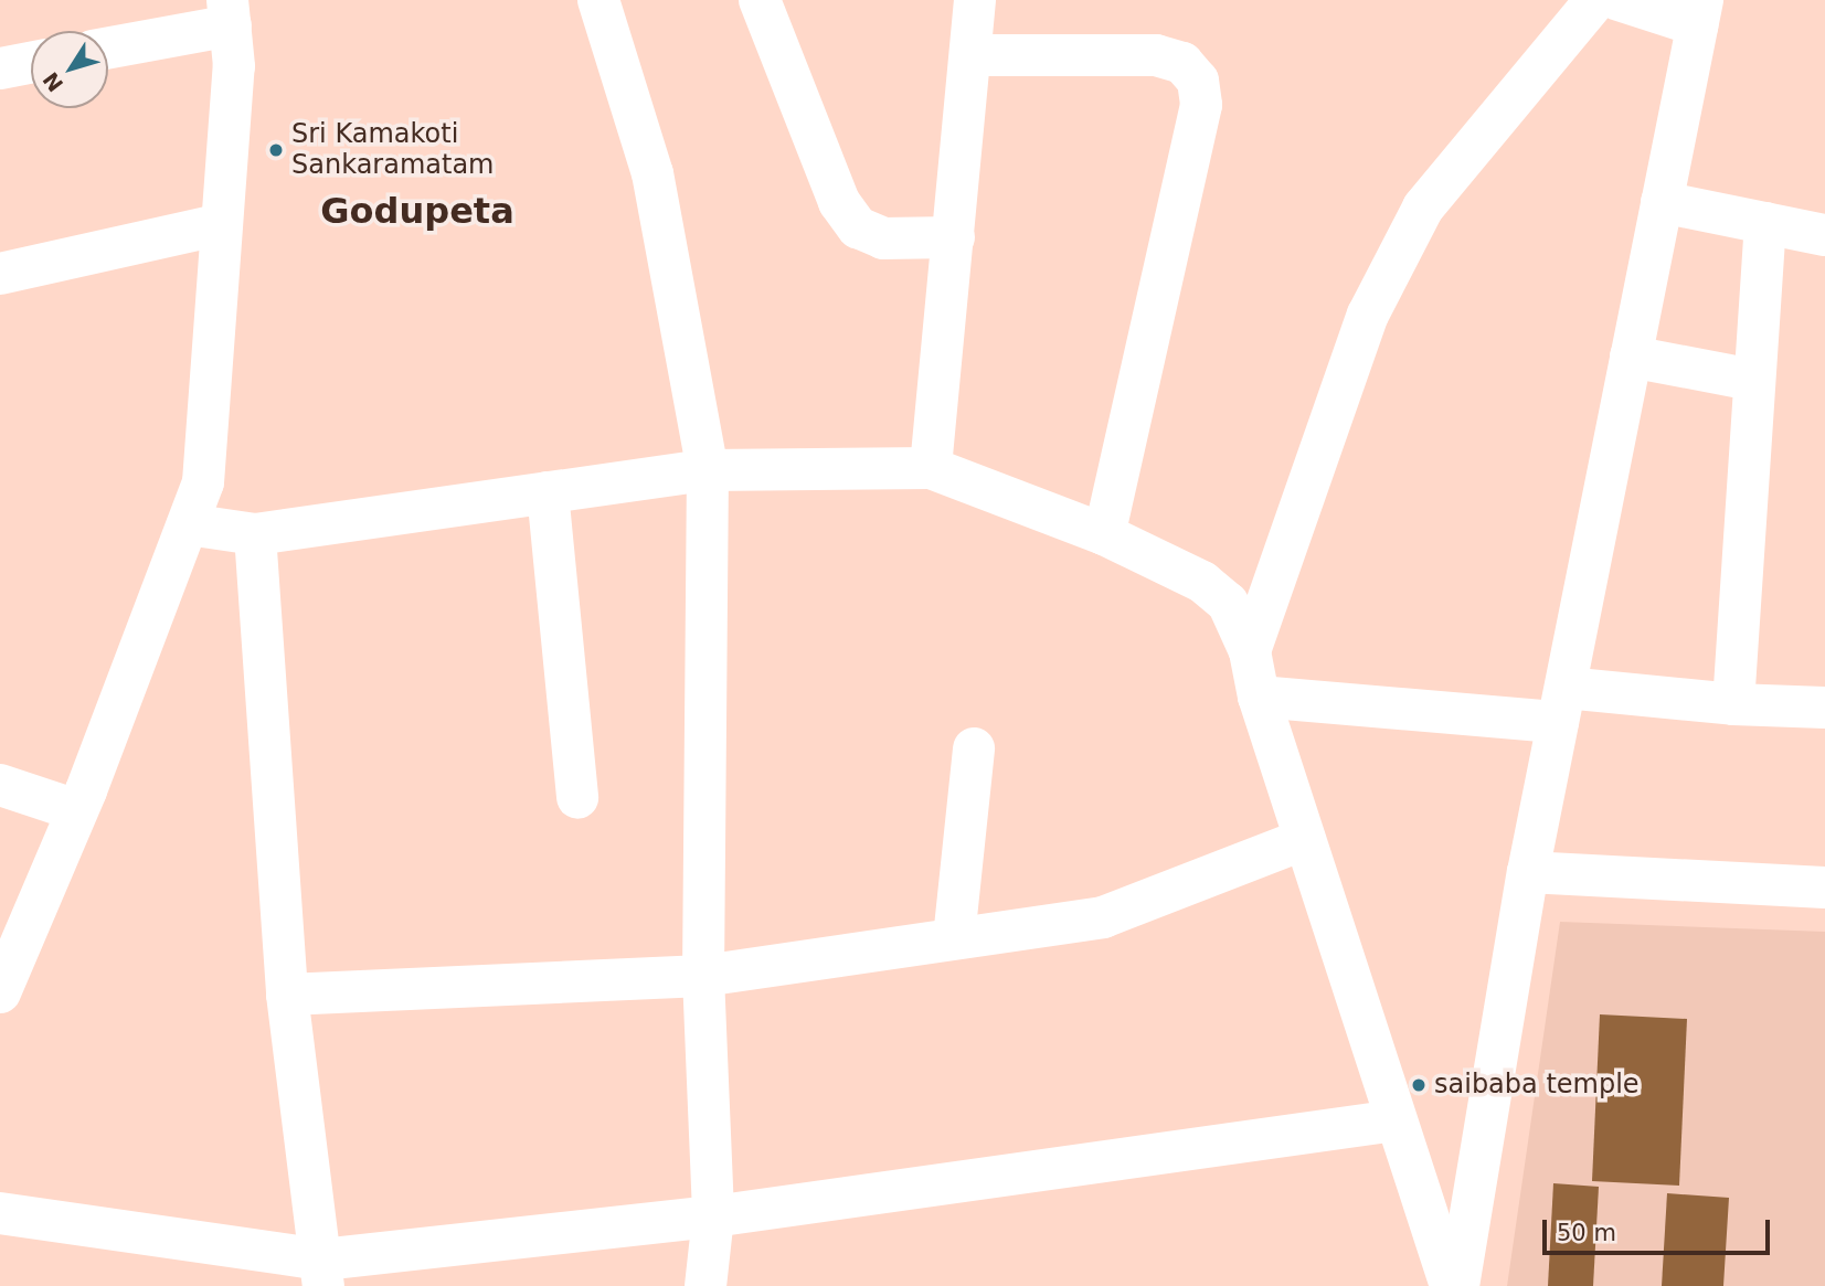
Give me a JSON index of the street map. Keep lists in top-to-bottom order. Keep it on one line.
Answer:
{"districts":["Godupeta"],"places":["Sri Kamakoti Sankaramatam","saibaba temple"],"scale_bar":"50 m","north":"bottom left"}
